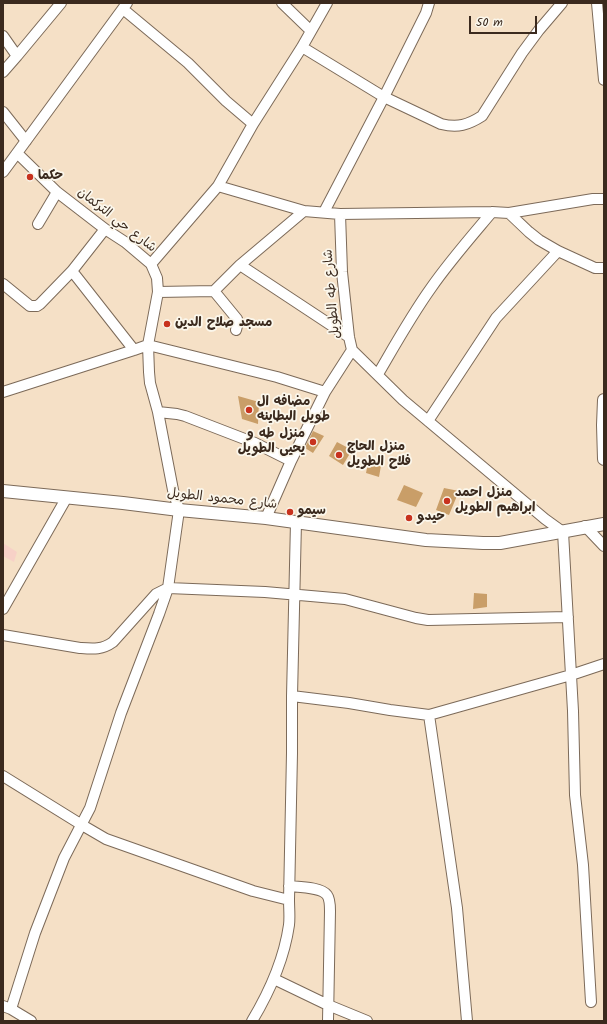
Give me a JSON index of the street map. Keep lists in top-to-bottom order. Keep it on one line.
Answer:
{"streets":{"street":["شارع حي التركمان","شارع طه الطويل","شارع محمود الطويل"]},"crossings":[["شارع حي التركمان","شارع محمود الطويل"],["شارع طه الطويل","شارع محمود الطويل"]],"places":["حكما","مسجد صلاح الدين","مضافه ال طويل البطاينه","منزل طه و يحيى الطويل","منزل الحاج فلاح الطويل","منزل احمد ابراهيم الطويل","سيمو","حيدو"],"scale_bar":"50 m"}
